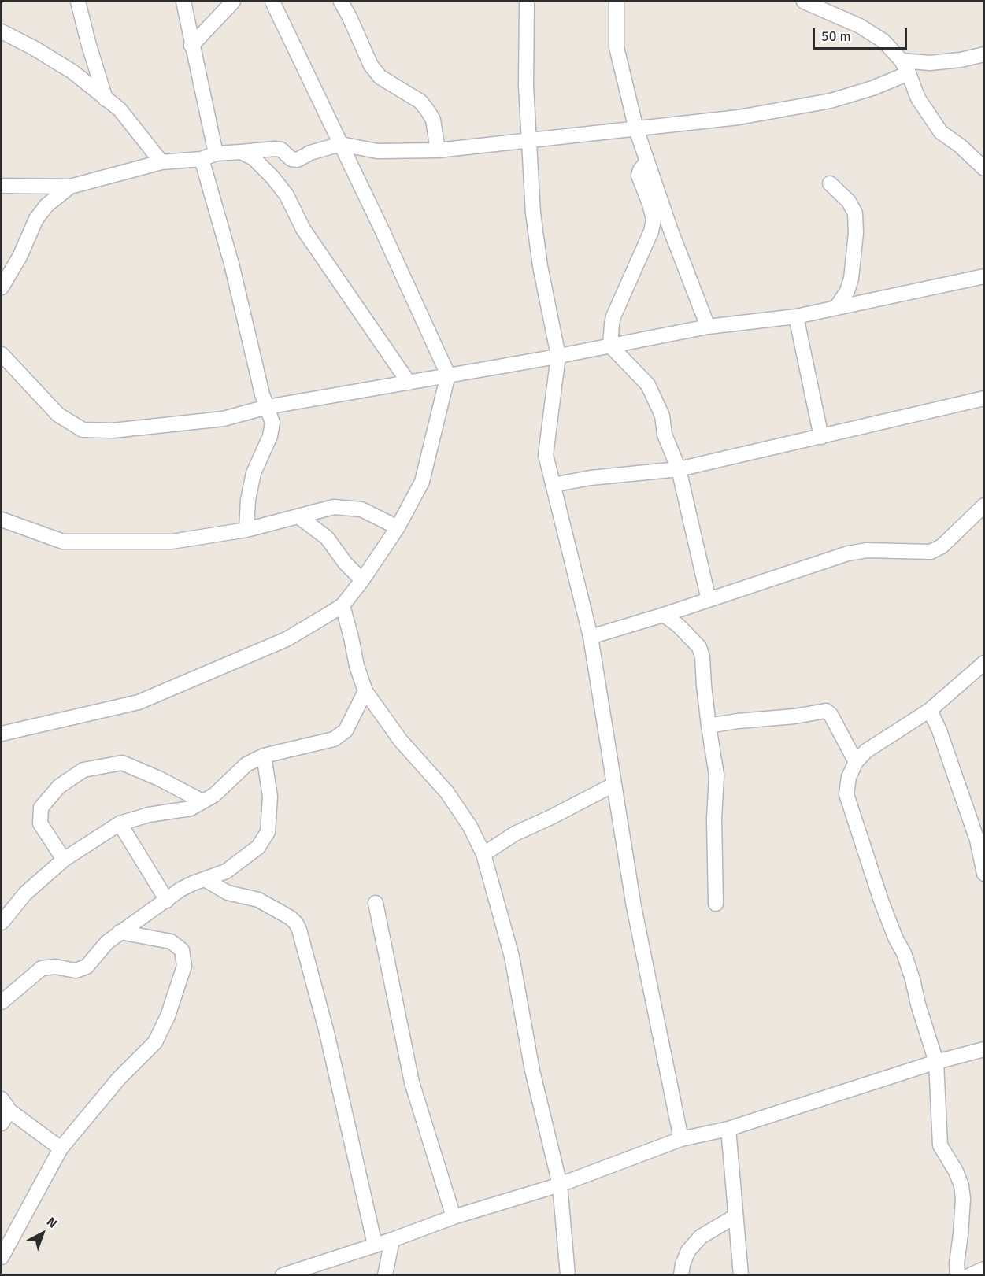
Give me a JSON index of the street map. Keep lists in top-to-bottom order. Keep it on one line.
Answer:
{"scale_bar":"50 m","north":"top right"}
